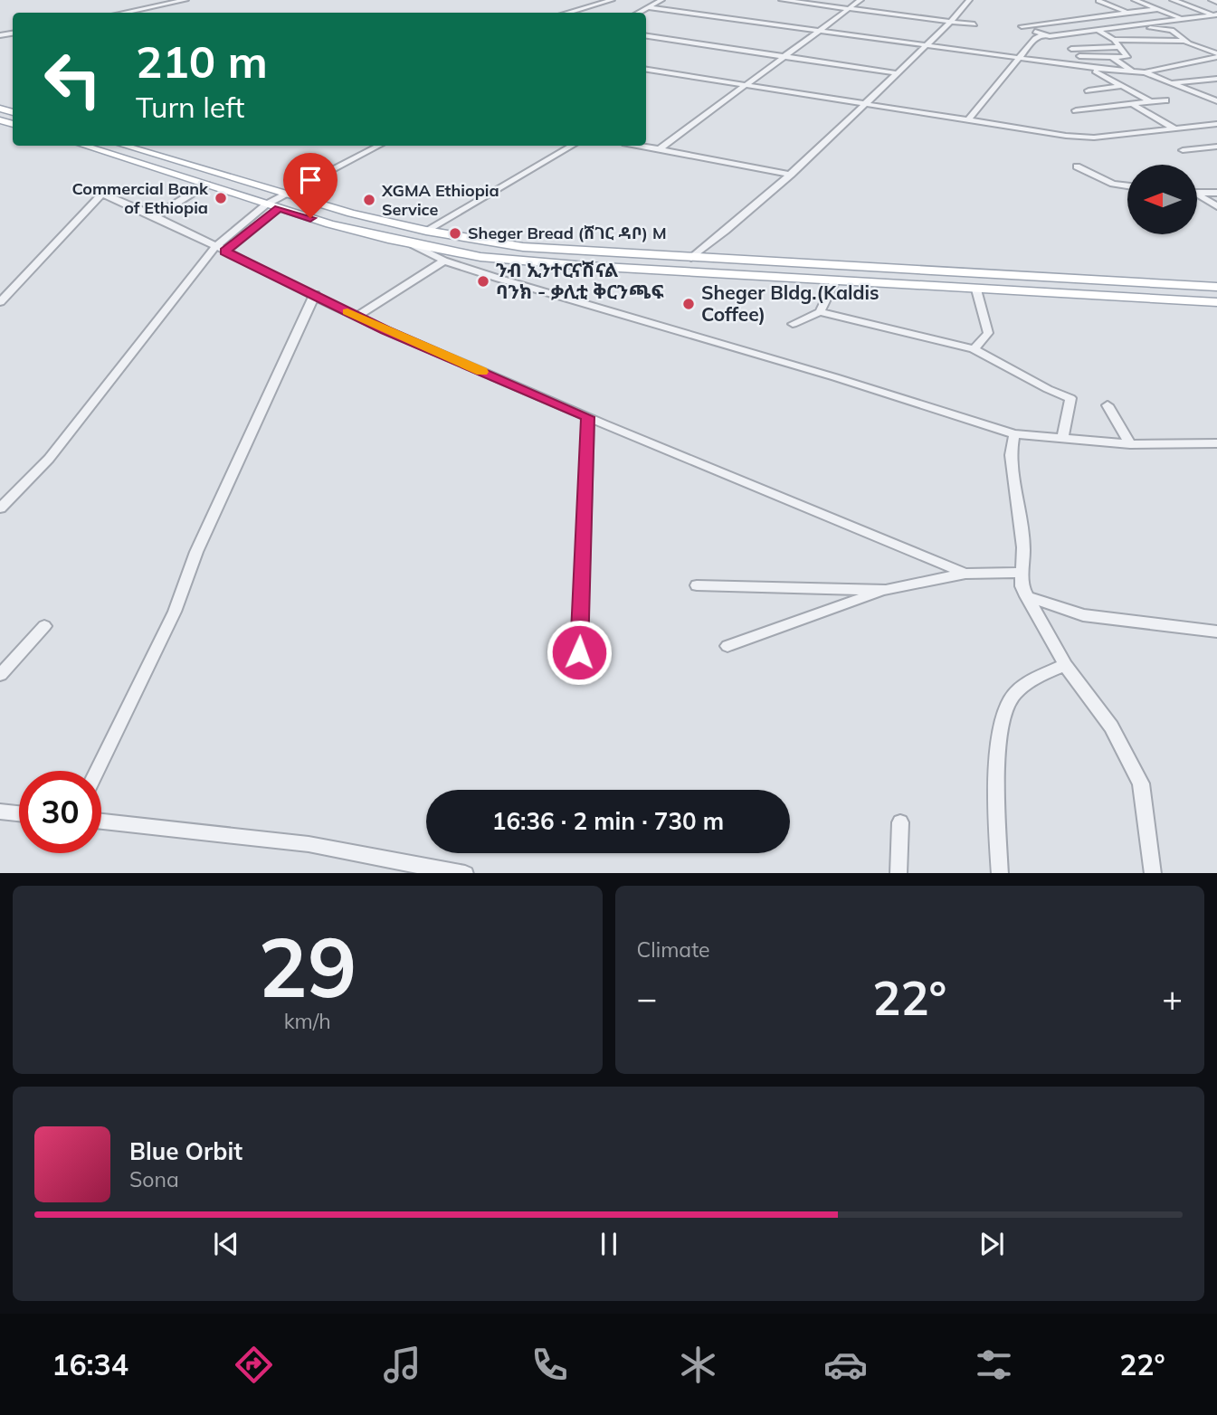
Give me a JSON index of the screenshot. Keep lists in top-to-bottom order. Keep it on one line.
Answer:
{"places":["Commercial Bank of Ethiopia","XGMA Ethiopia Service","Sheger Bread (ሸገር ዳቦ) M","ንብ ኢንተርናሽናል ባንክ - ቃሊቲ ቅርንጫፍ","Sheger Bldg.(Kaldis Coffee)"],"north":"left","page":{"turn":["210 m","Turn left"],"limit":"30","trip":"16:36 · 2 min · 730 m","tile":[["29","km/h"],"Climate"],"heat":["−","22°","+"],"song":["Blue Orbit","Sona"],"tabs":["16:34","22°"]}}
